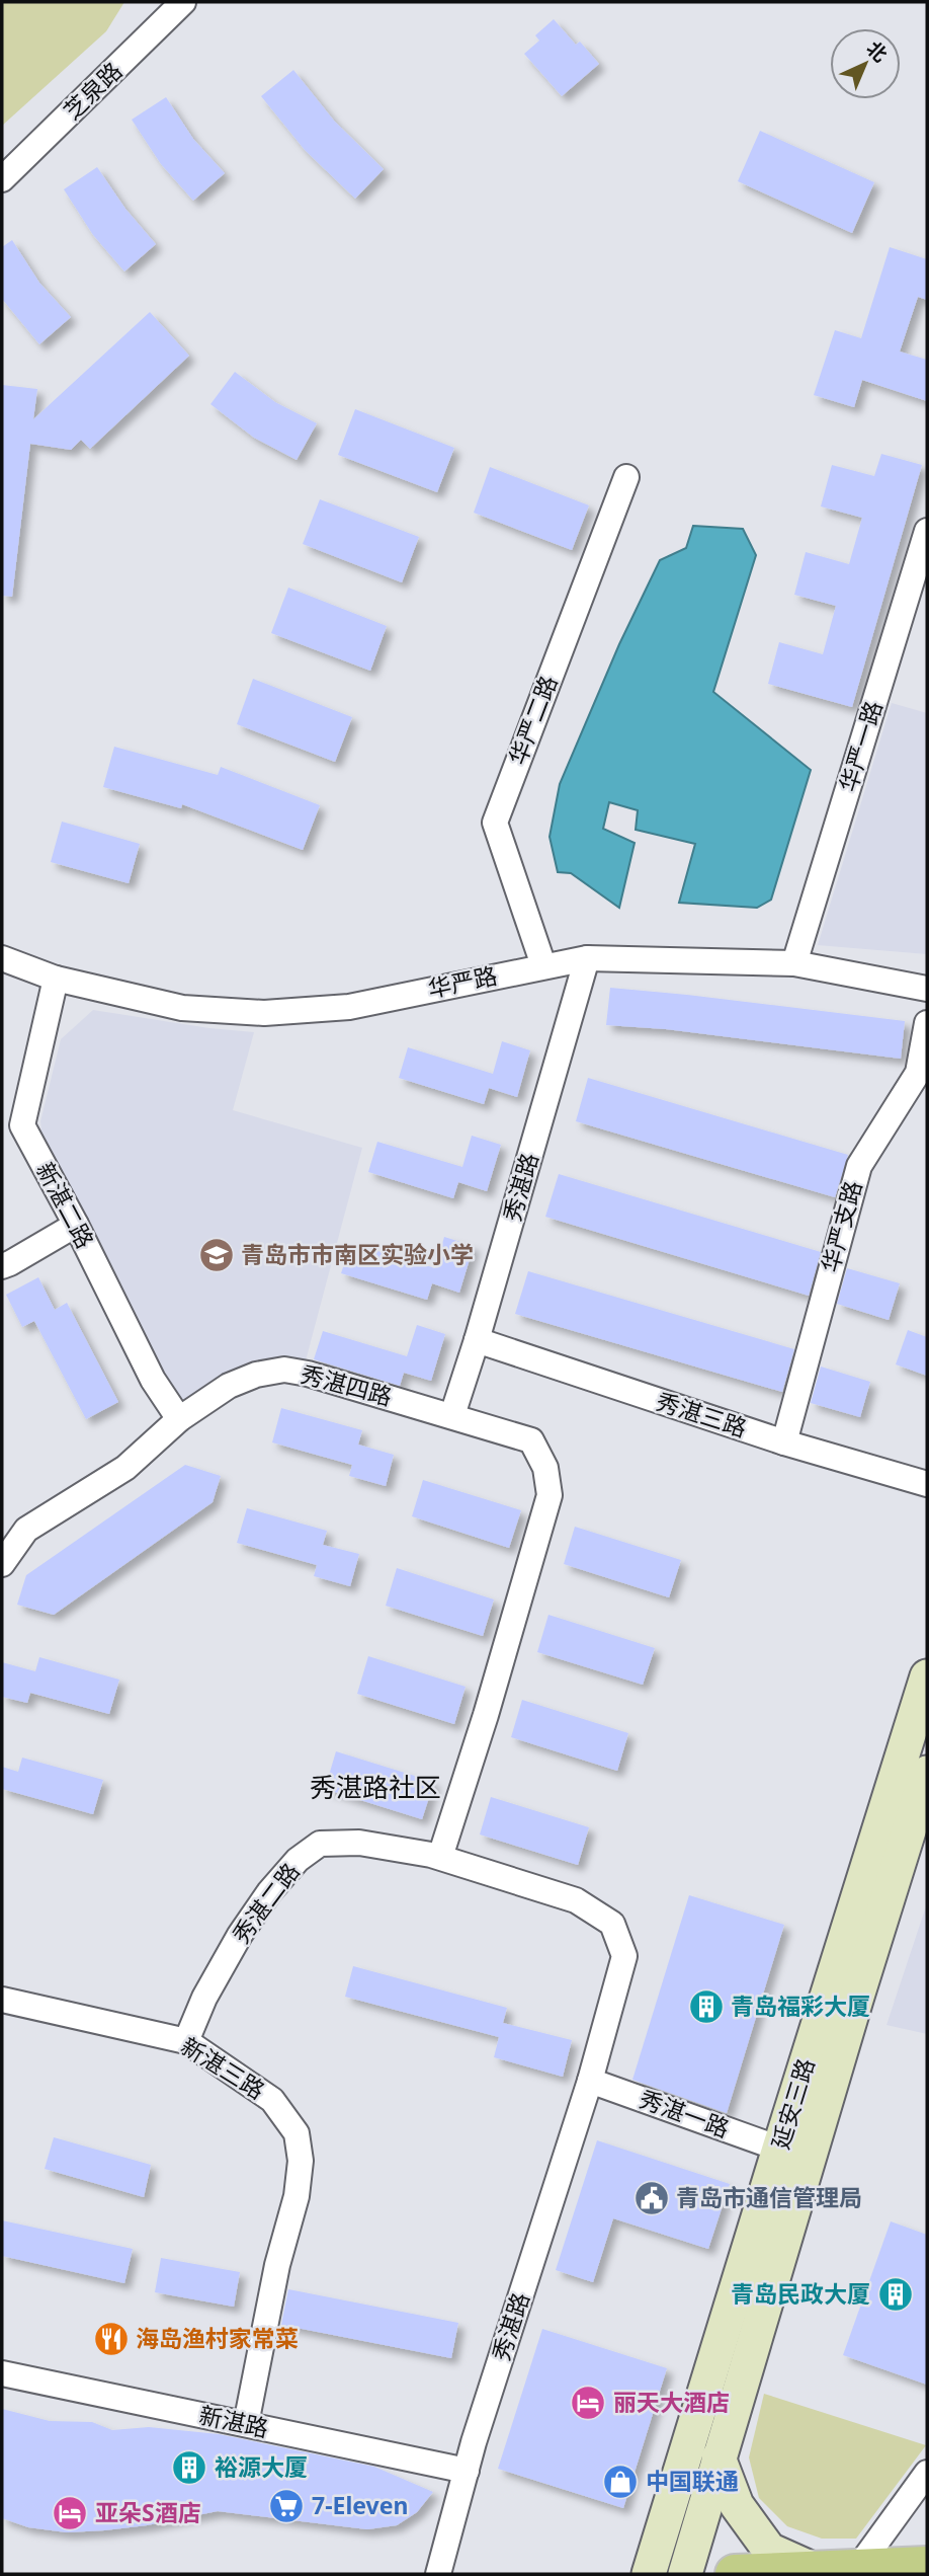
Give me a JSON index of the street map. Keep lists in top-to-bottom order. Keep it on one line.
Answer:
{"streets":{"main road":["延安三路"],"street":["芝泉路","华严二路","华严一路","华严路","秀湛路","新湛二路","华严支路","秀湛四路","秀湛三路","秀湛二路","新湛三路","秀湛一路","新湛路"]},"crossings":[["华严二路","华严路"],["华严一路","华严路"],["华严路","秀湛路"],["华严路","新湛二路"],["秀湛路","秀湛四路"],["秀湛路","秀湛三路"],["秀湛路","秀湛二路"],["秀湛路","秀湛一路"],["秀湛路","新湛路"],["新湛二路","秀湛四路"],["华严支路","秀湛三路"],["秀湛四路","秀湛二路"],["秀湛二路","新湛三路"],["秀湛二路","秀湛一路"],["新湛三路","新湛路"],["延安三路","秀湛一路"]],"districts":["秀湛路社区"],"places":{"school or university":["青岛市市南区实验小学"],"building":["青岛福彩大厦","青岛民政大厦","裕源大厦"],"public building":["青岛市通信管理局"],"restaurant":["海岛渔村家常菜"],"hotel":["丽天大酒店","亚朵S酒店"],"shop":["中国联通"],"supermarket":["7-Eleven"]},"north":"top right"}
